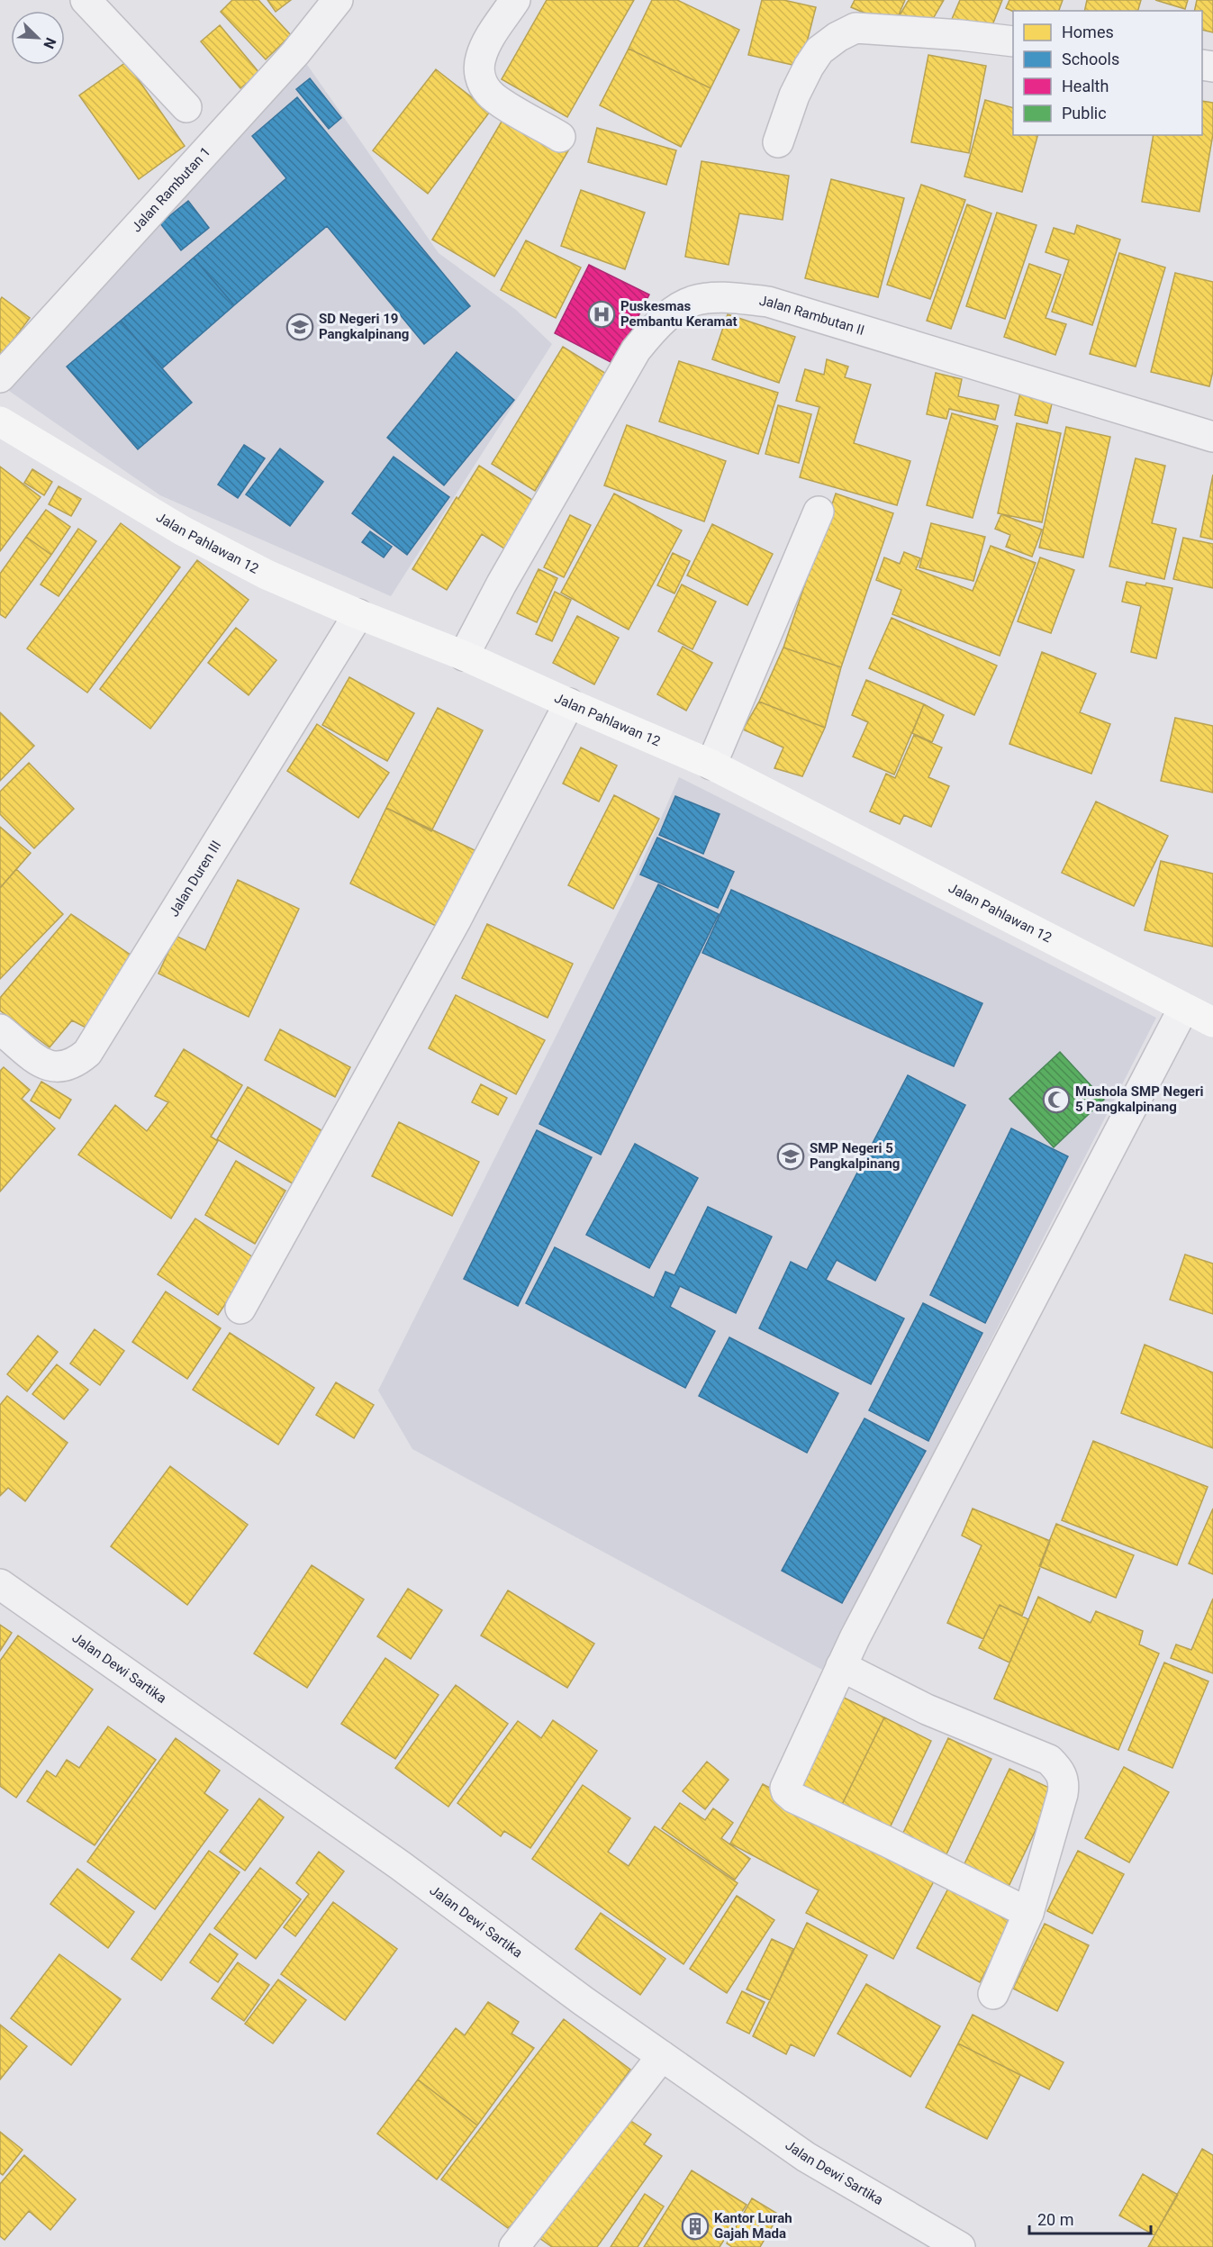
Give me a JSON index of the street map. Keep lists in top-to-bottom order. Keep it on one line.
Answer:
{"streets":{"main road":["Jalan Pahlawan 12"],"street":["Jalan Rambutan 1","Jalan Rambutan II","Jalan Duren III","Jalan Dewi Sartika"]},"crossings":[["Jalan Rambutan II","Jalan Pahlawan 12"],["Jalan Pahlawan 12","Jalan Duren III"]],"places":{"hospital":["Puskesmas Pembantu Keramat"],"school or university":["SD Negeri 19 Pangkalpinang","SMP Negeri 5 Pangkalpinang"],"mosque":["Mushola SMP Negeri 5 Pangkalpinang"],"building":["Kantor Lurah Gajah Mada"]},"legend":["Homes","Schools","Health","Public"],"scale_bar":"20 m","north":"bottom right"}
